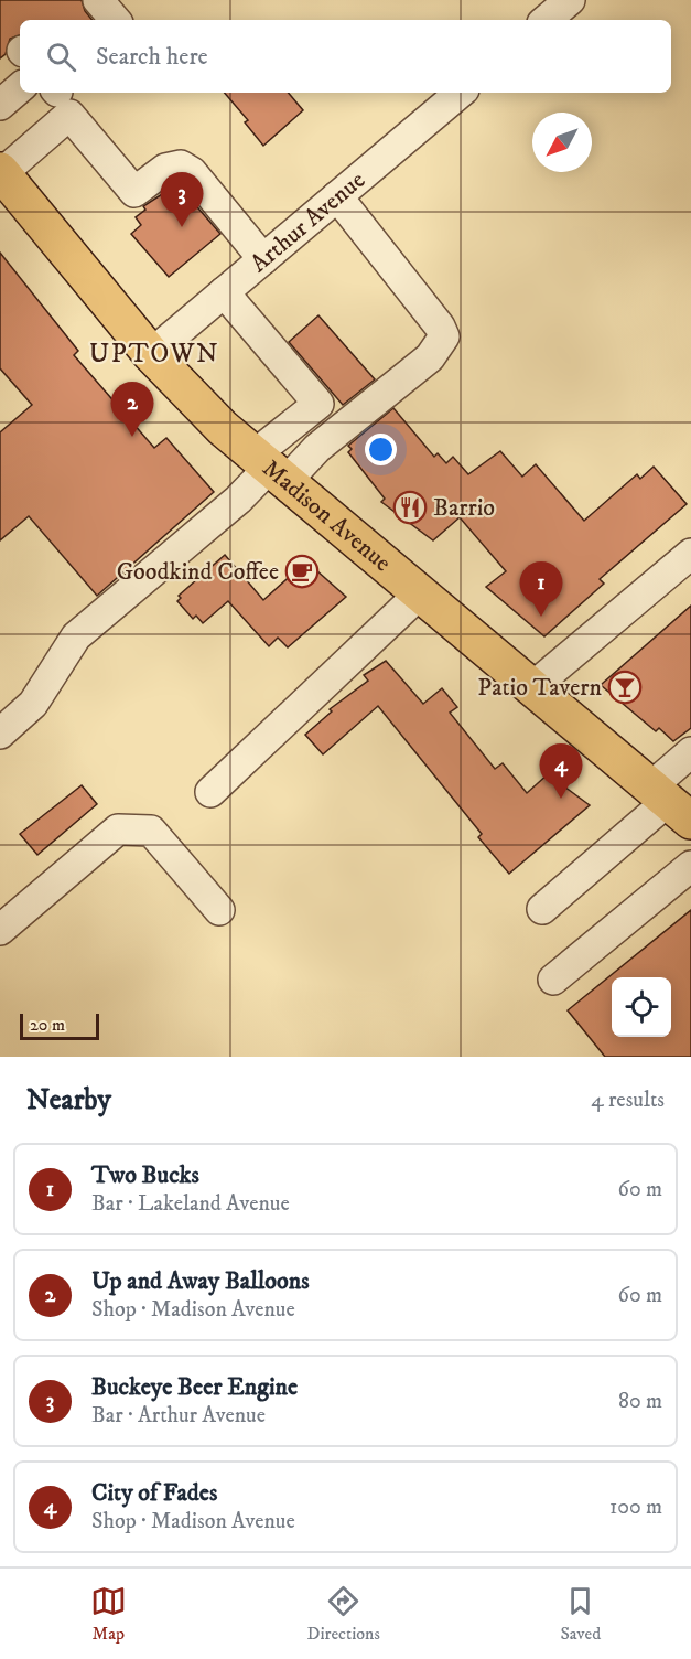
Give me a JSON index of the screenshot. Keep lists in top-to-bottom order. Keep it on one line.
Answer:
{"streets":{"main road":["Madison Avenue"],"street":["Arthur Avenue"]},"crossings":[["Arthur Avenue","Madison Avenue"]],"districts":["UPTOWN"],"places":{"restaurant":["Barrio"],"cafe":["Goodkind Coffee"],"bar":["Patio Tavern"]},"scale_bar":"20 m","north":"bottom left","page":{"search":"Search here","pins":["3","2","1","4"],"scale":"20 m","heading":["Nearby","4 results"],"list":[{"mark":"1","name":"Two Bucks","note":"Bar · Lakeland Avenue","value":"60 m"},{"mark":"2","name":"Up and Away Balloons","note":"Shop · Madison Avenue","value":"60 m"},{"mark":"3","name":"Buckeye Beer Engine","note":"Bar · Arthur Avenue","value":"80 m"},{"mark":"4","name":"City of Fades","note":"Shop · Madison Avenue","value":"100 m"}],"nav":["Map","Directions","Saved"]}}
